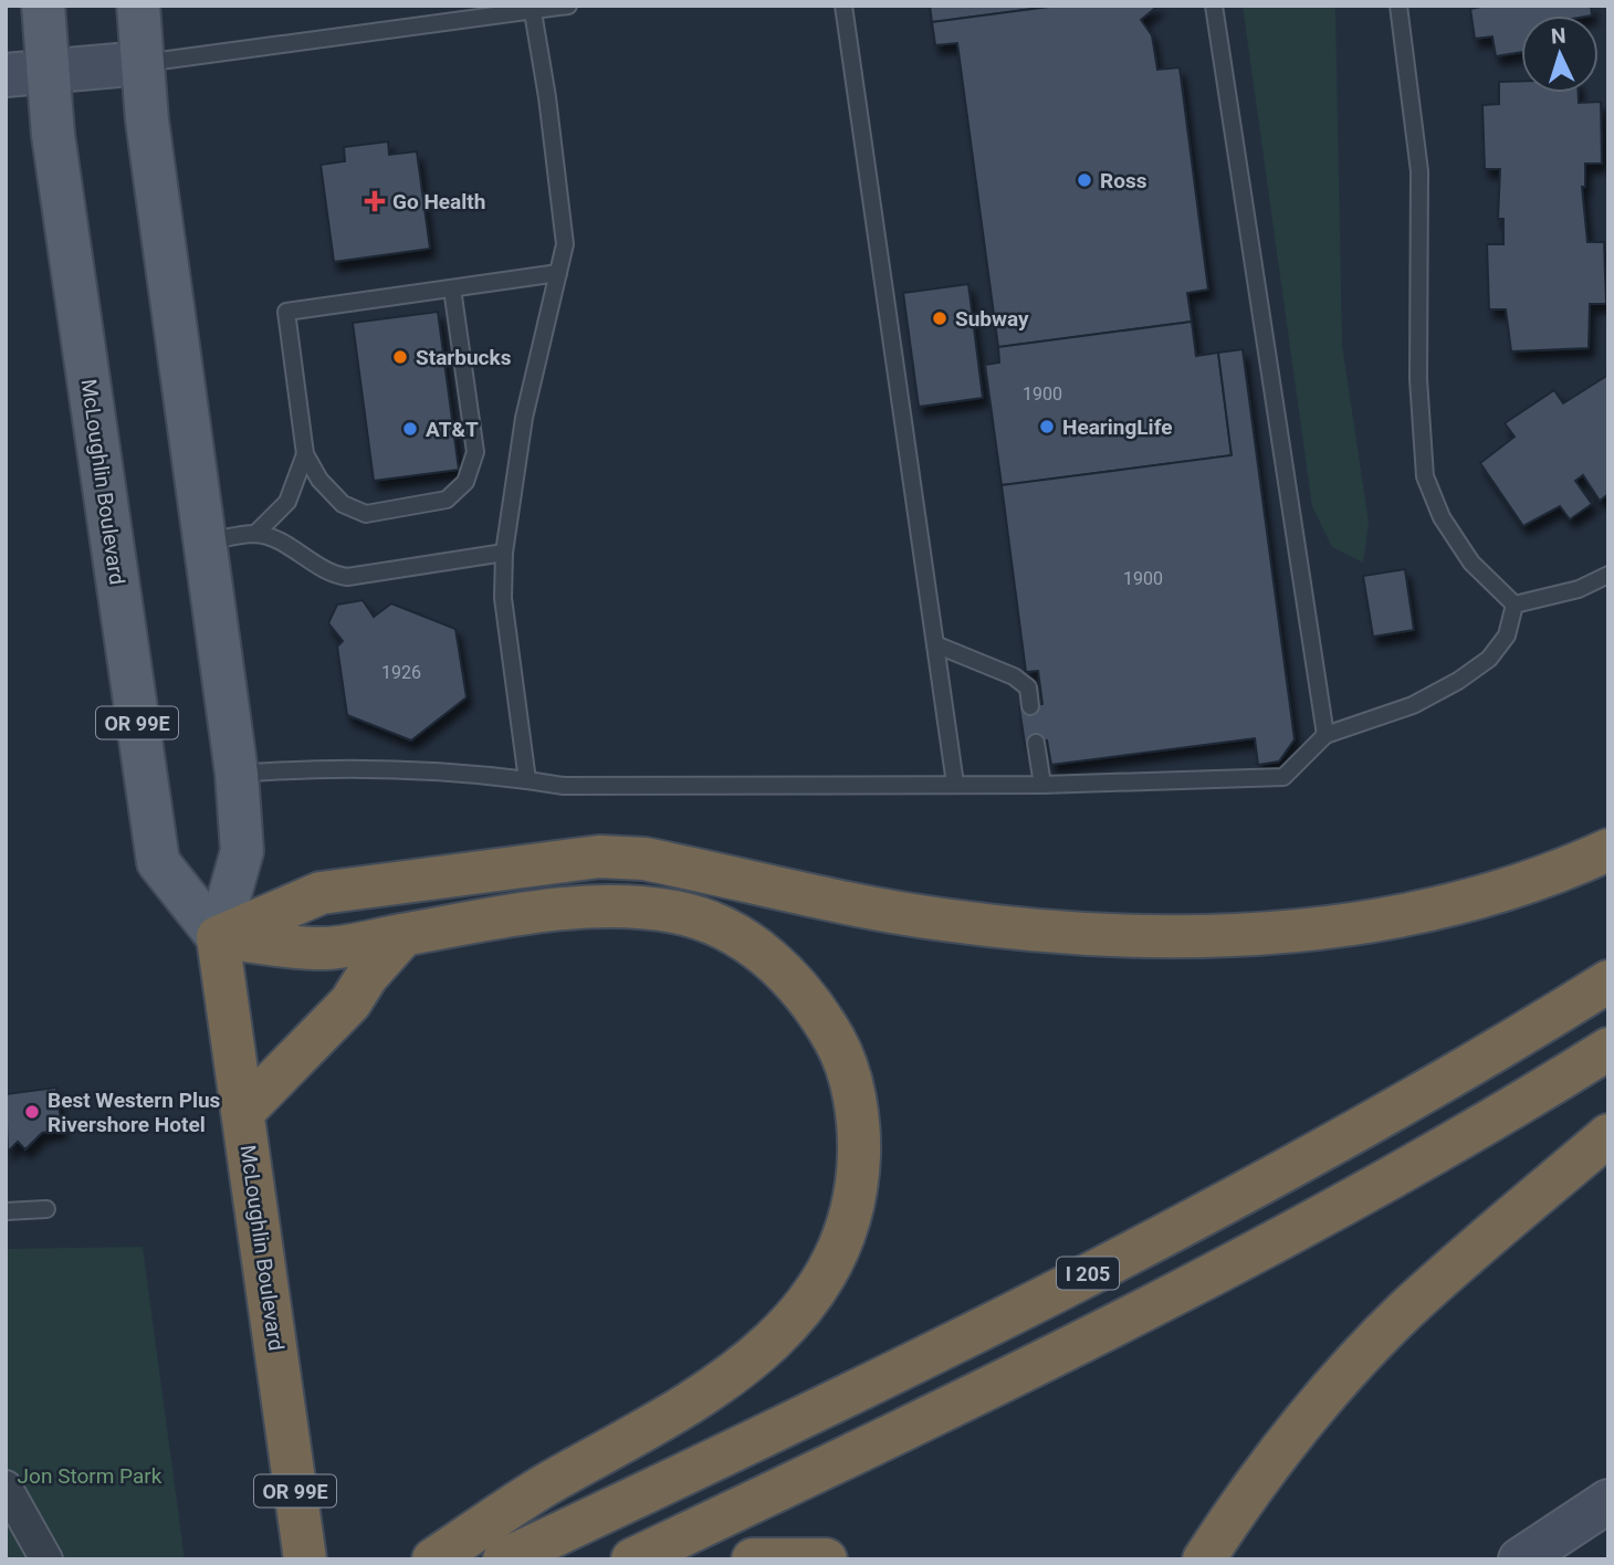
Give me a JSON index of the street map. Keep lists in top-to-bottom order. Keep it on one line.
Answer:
{"streets":{"highway":["McLoughlin Boulevard","OR 99E","I 205"]},"parks":["Jon Storm Park"],"places":{"other":["Ross","Subway","Starbucks","HearingLife","AT&T","Best Western Plus Rivershore Hotel"],"health":["Go Health"]},"house_numbers":["1900","1900","1926"],"north":"top"}
